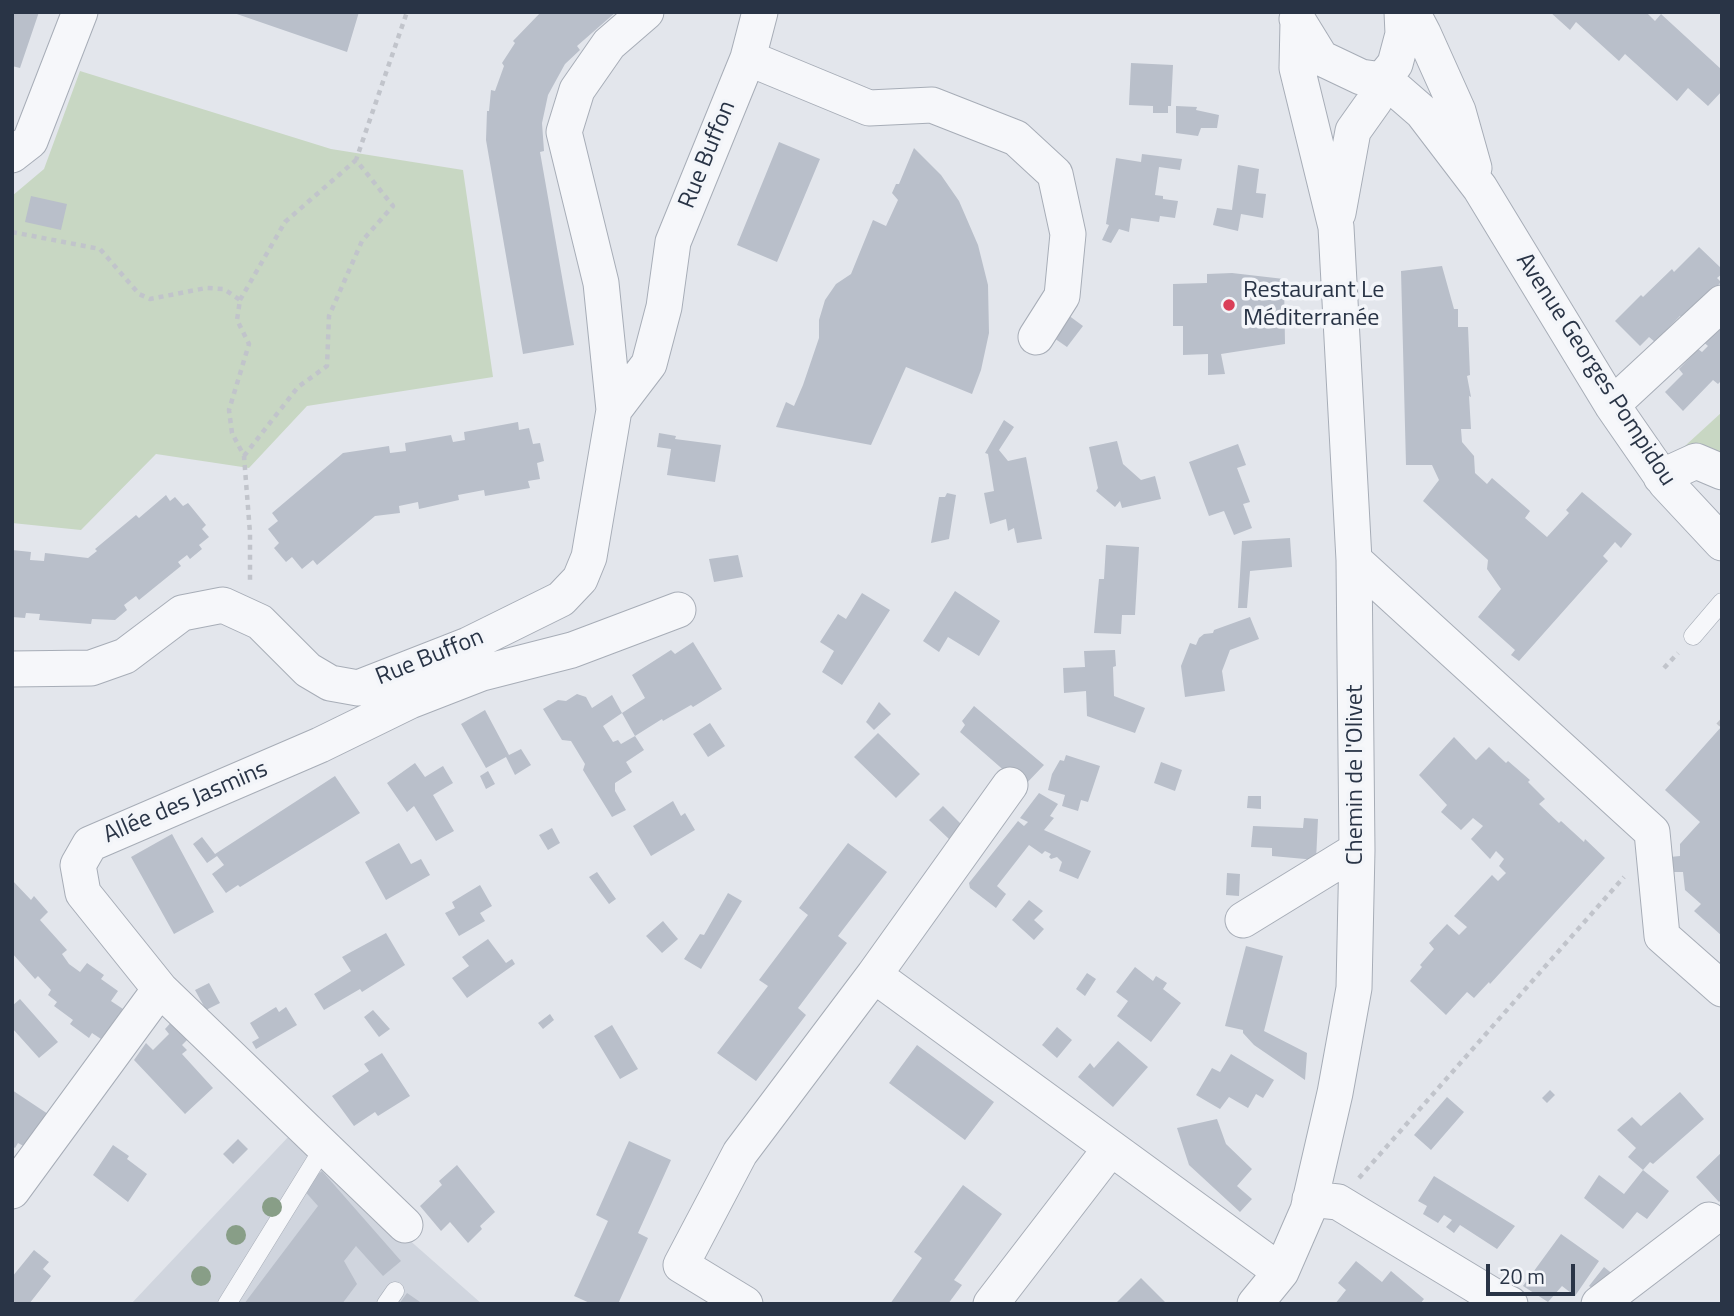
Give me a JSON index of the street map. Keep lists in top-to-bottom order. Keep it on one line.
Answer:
{"streets":{"street":["Rue Buffon","Avenue Georges Pompidou","Chemin de l'Olivet","Allée des Jasmins"]},"crossings":[["Avenue Georges Pompidou","Chemin de l'Olivet"]],"places":["Restaurant Le Méditerranée"],"scale_bar":"20 m"}
